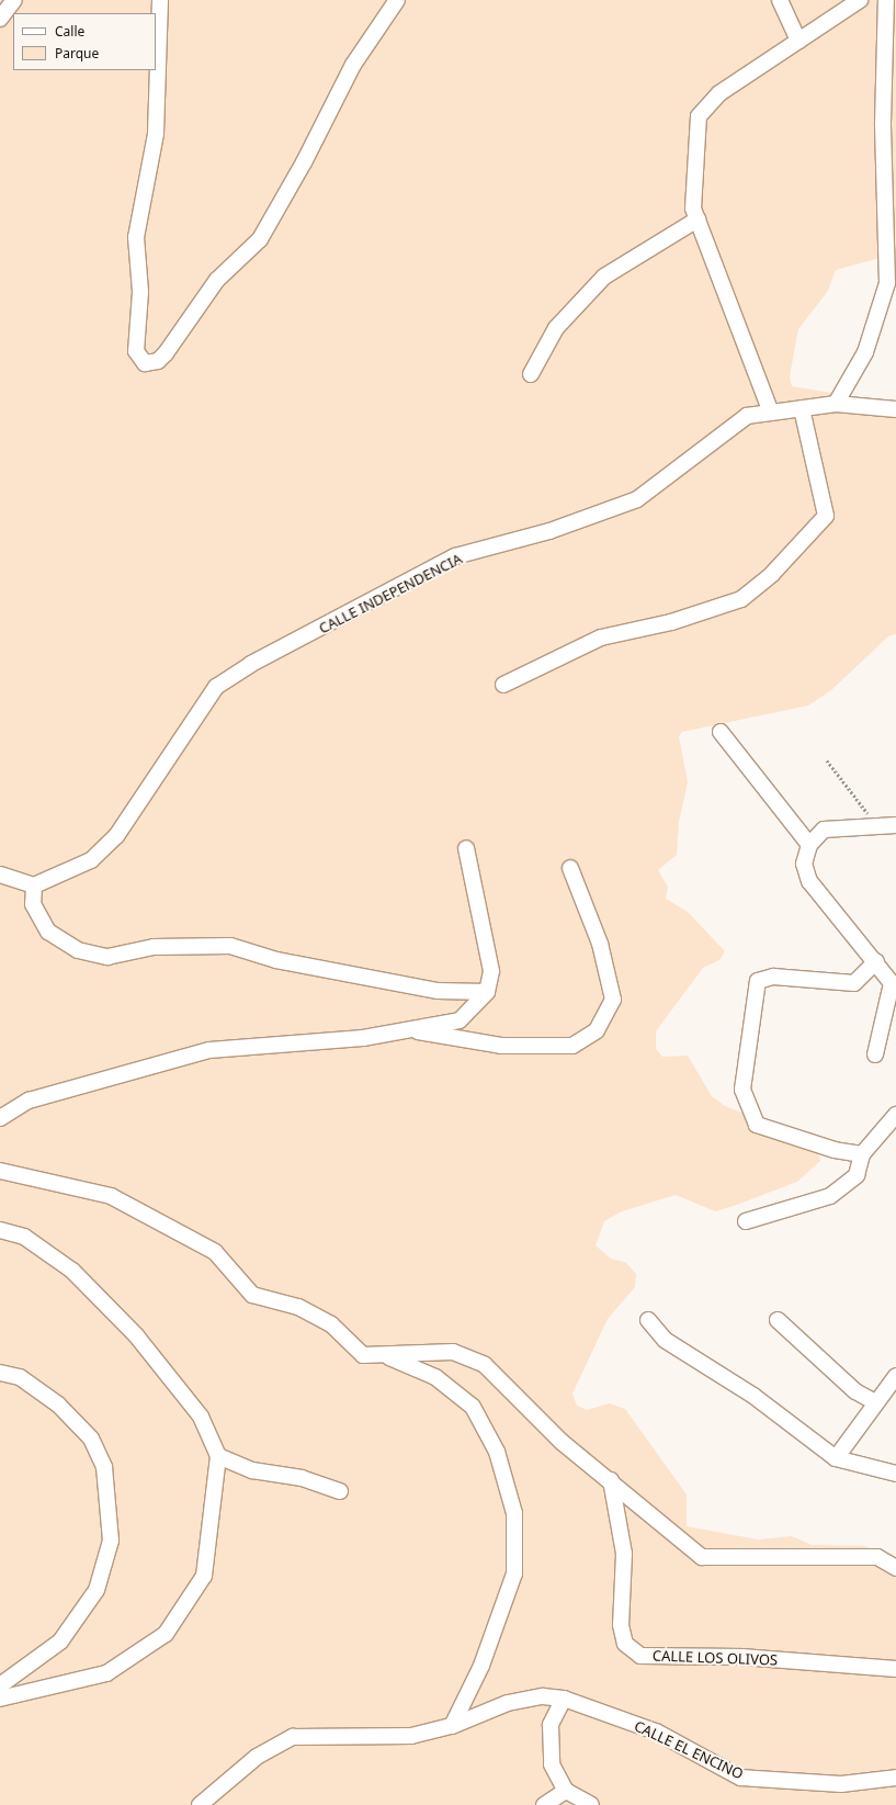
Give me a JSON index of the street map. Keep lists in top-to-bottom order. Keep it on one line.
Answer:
{"streets":{"street":["CALLE INDEPENDENCIA","CALLE LOS OLIVOS","CALLE EL ENCINO"]},"legend":["Calle","Parque"]}
